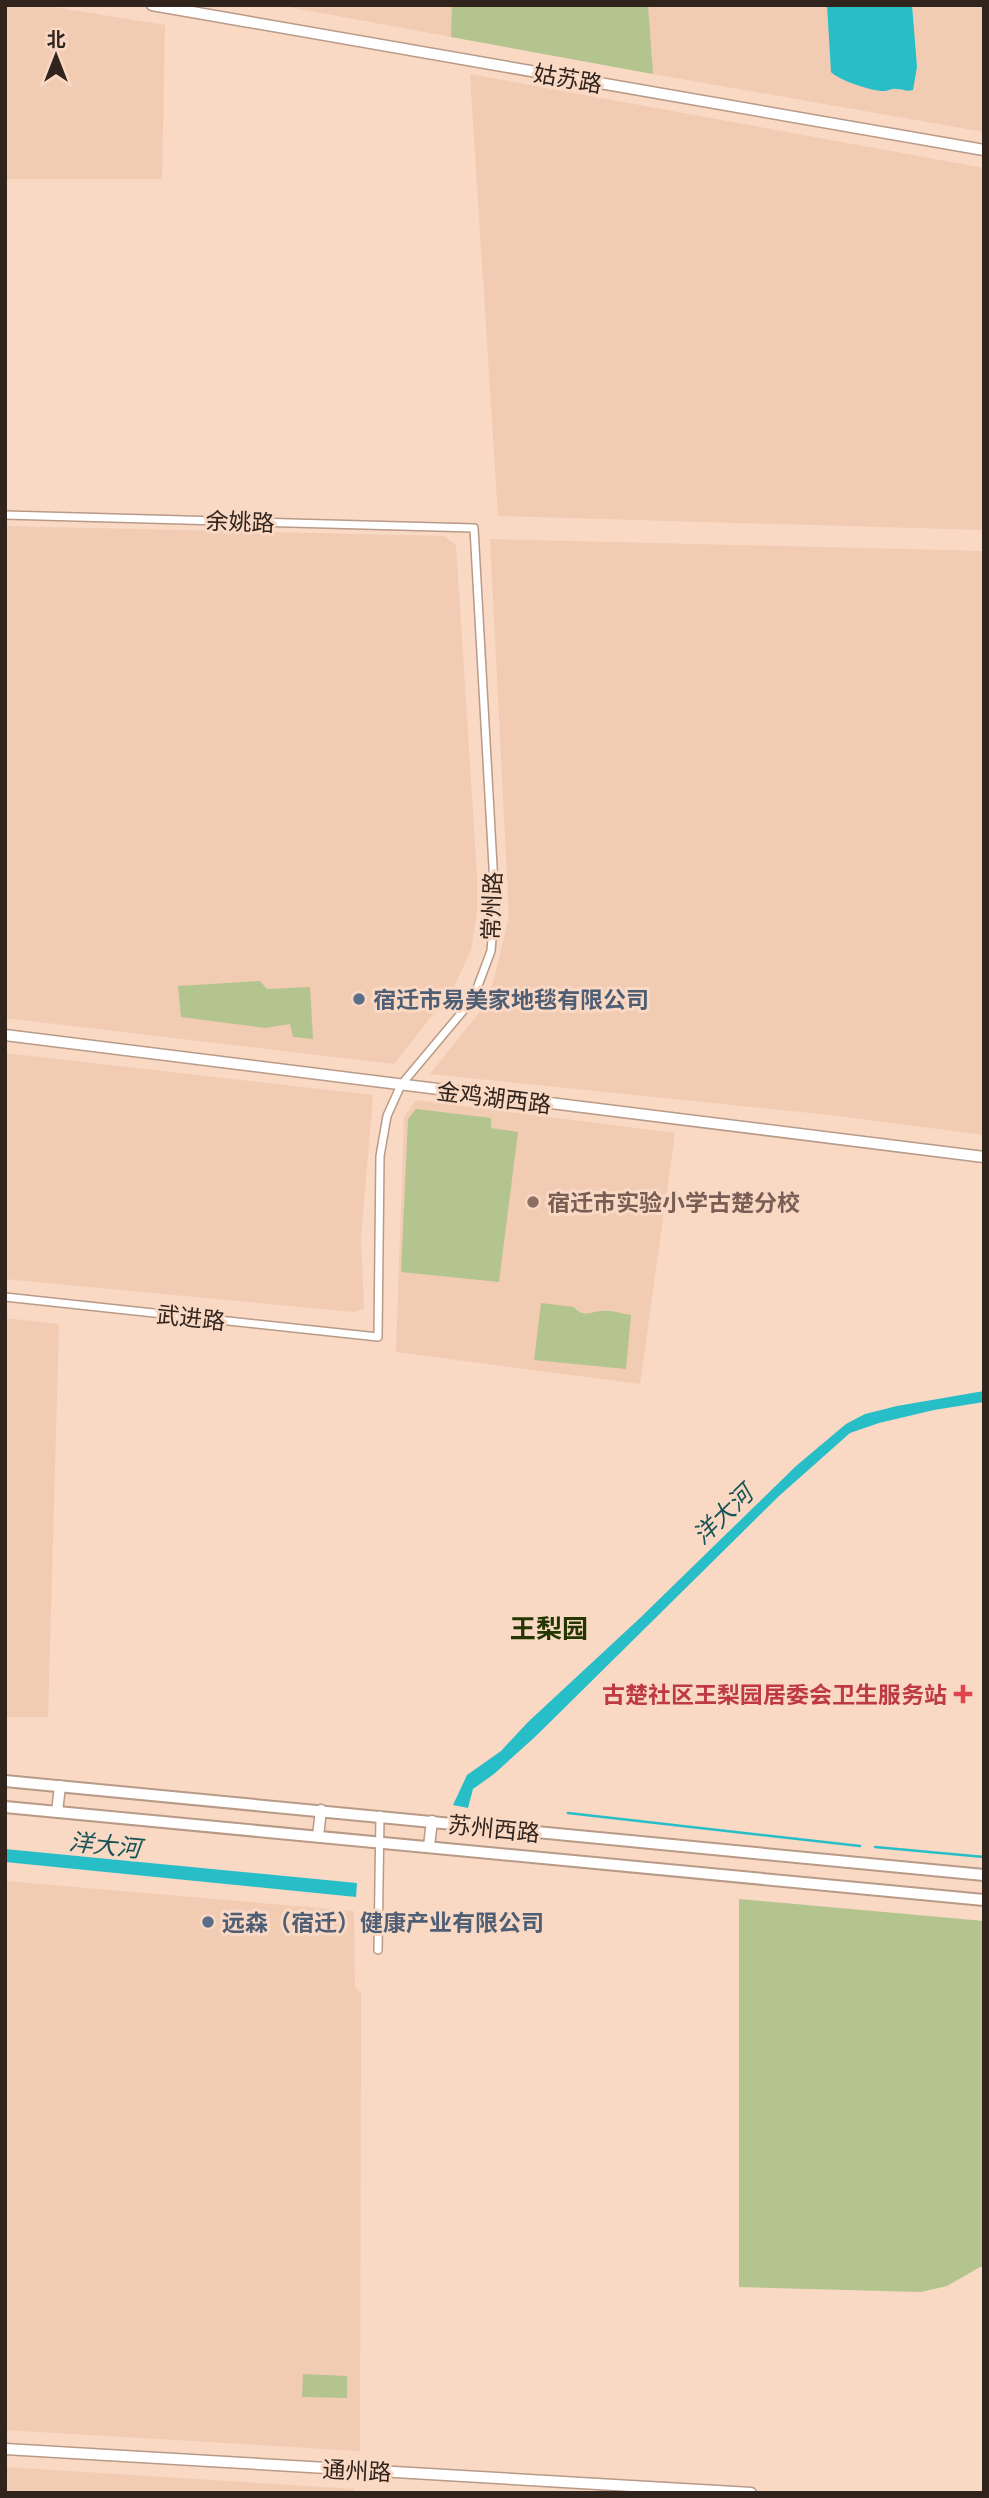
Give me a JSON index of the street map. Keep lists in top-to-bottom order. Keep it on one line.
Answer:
{"streets":{"main road":["苏州西路"],"street":["姑苏路","余姚路","常州路","金鸡湖西路","武进路","通州路"]},"crossings":[["余姚路","常州路"],["常州路","金鸡湖西路"],["常州路","武进路"]],"districts":["王梨园"],"water":["洋大河"],"places":{"other":["宿迁市易美家地毯有限公司","宿迁市实验小学古楚分校","远森（宿迁）健康产业有限公司"],"health":["古楚社区王梨园居委会卫生服务站"]},"north":"top"}
